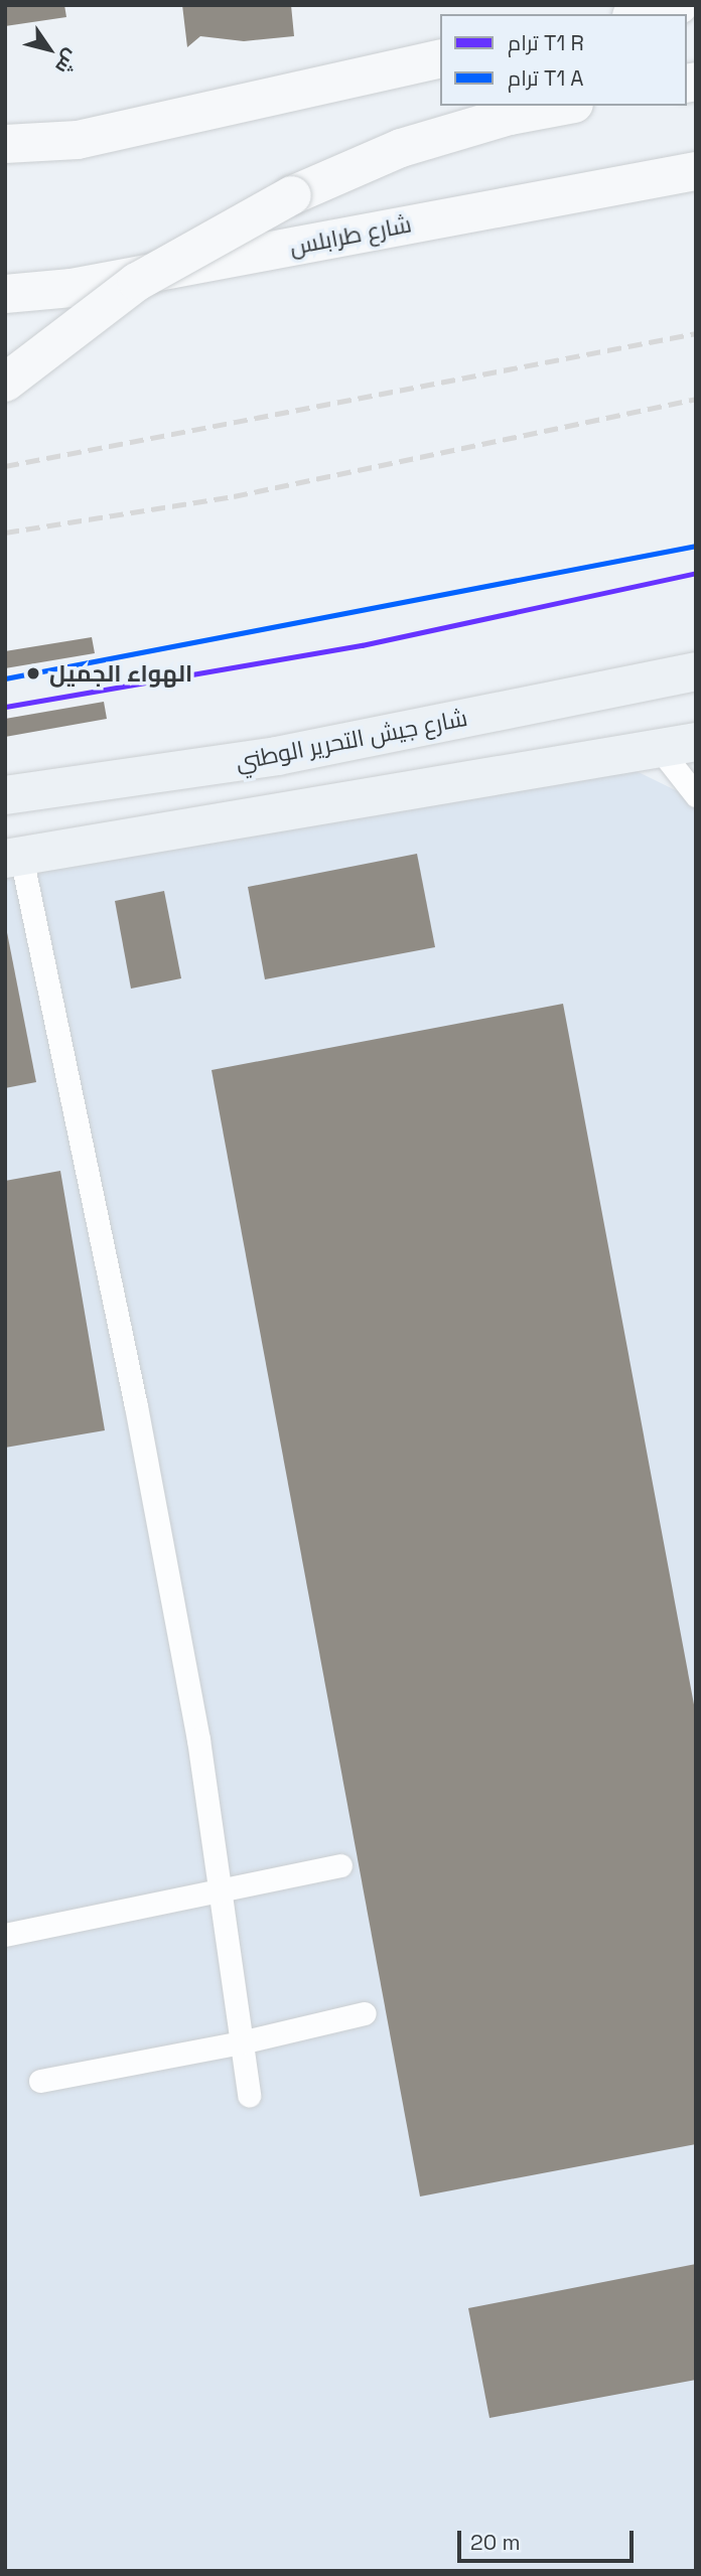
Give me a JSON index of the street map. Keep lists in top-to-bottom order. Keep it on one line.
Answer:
{"streets":{"highway":["شارع جيش التحرير الوطني"],"main road":["شارع طرابلس"]},"places":["الهواء الجميل"],"legend":["ترام T1 R","ترام T1 A"],"scale_bar":"20 m","north":"bottom right"}
